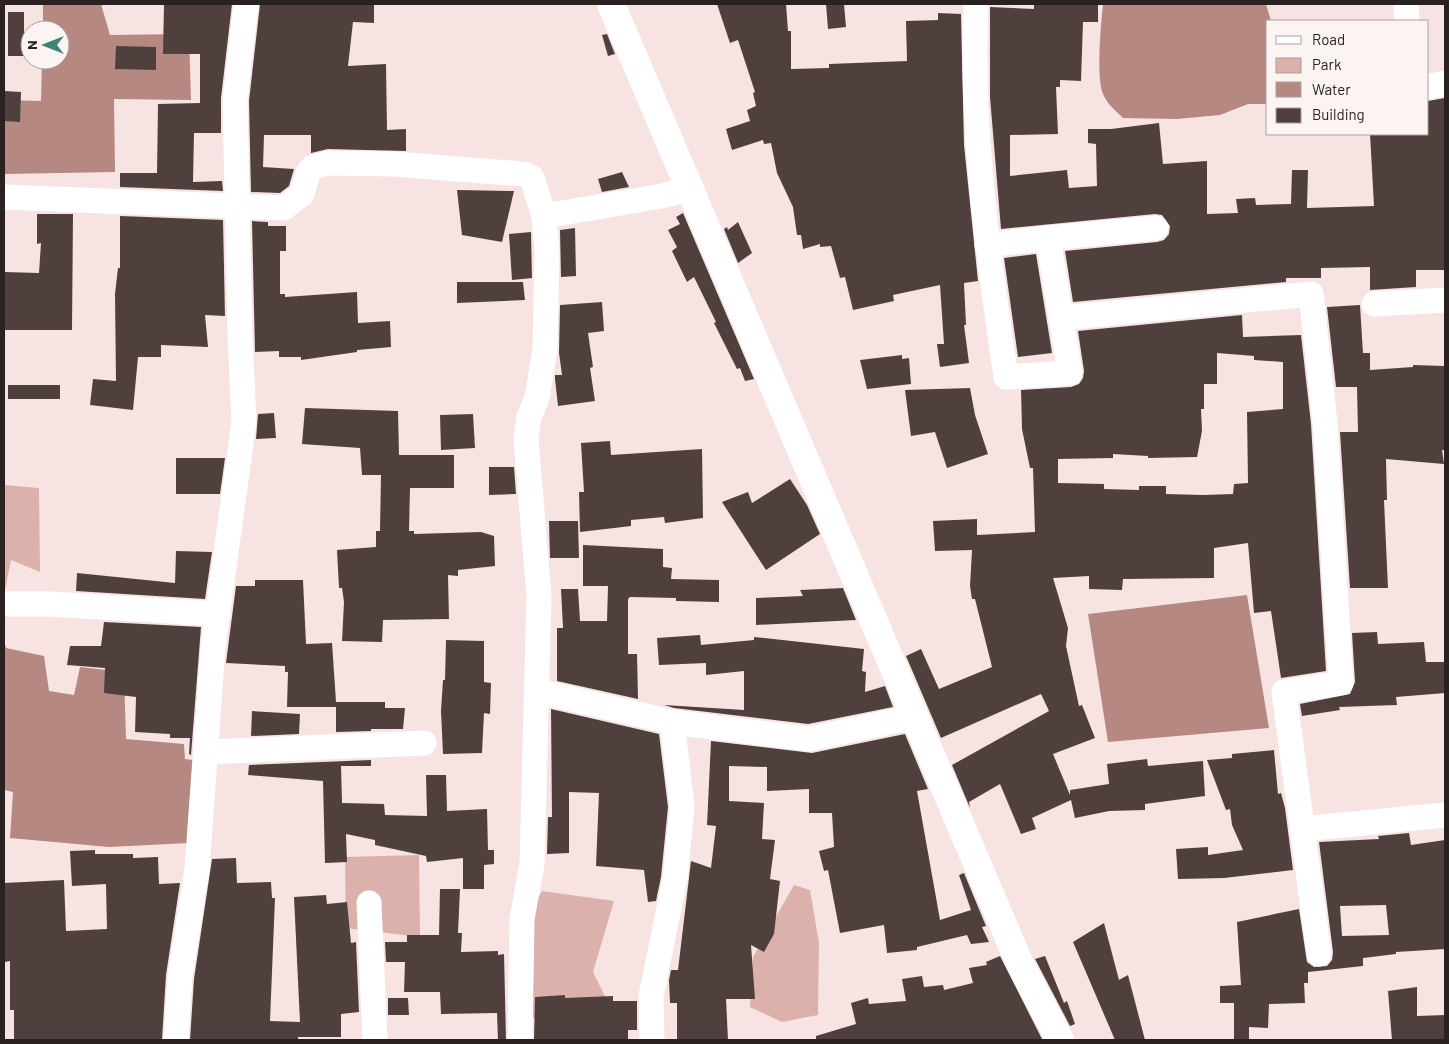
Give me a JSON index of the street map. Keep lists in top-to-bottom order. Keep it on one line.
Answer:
{"legend":["Road","Park","Water","Building"],"north":"left"}
